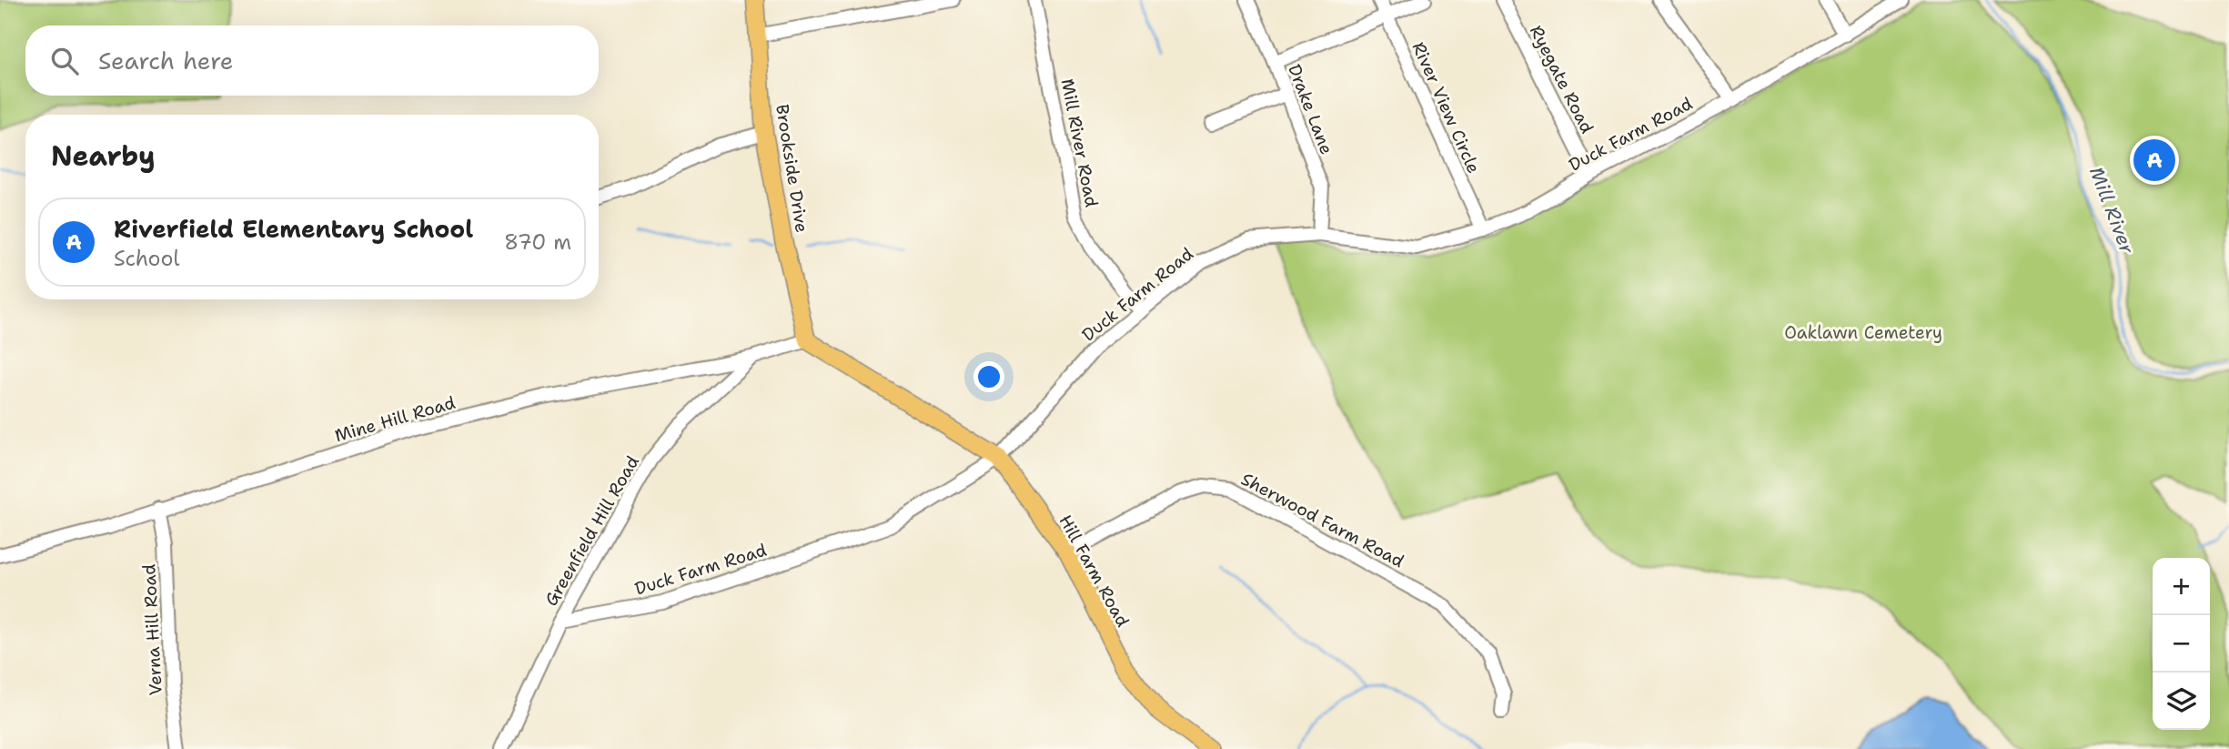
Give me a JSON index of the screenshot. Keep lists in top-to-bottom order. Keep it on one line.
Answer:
{"streets":{"main road":["Brookside Drive","Hill Farm Road"],"street":["Ryegate Road","River View Circle","Drake Lane","Duck Farm Road","Mill River Road","Mine Hill Road","Sherwood Farm Road","Greenfield Hill Road","Verna Hill Road"]},"crossings":[["Ryegate Road","Duck Farm Road"],["River View Circle","Duck Farm Road"],["Drake Lane","Duck Farm Road"],["Duck Farm Road","Mill River Road"],["Duck Farm Road","Greenfield Hill Road"],["Duck Farm Road","Hill Farm Road"],["Brookside Drive","Mine Hill Road"],["Brookside Drive","Hill Farm Road"],["Mine Hill Road","Greenfield Hill Road"],["Mine Hill Road","Hill Farm Road"],["Mine Hill Road","Verna Hill Road"],["Sherwood Farm Road","Hill Farm Road"]],"water":["Mill River"],"parks":["Oaklawn Cemetery"],"page":{"search":"Search here","heading":"Nearby","pins":"A","list":[{"mark":"A","name":"Riverfield Elementary School","note":"School","value":"870 m"}],"map_buttons":["+","−"]}}
